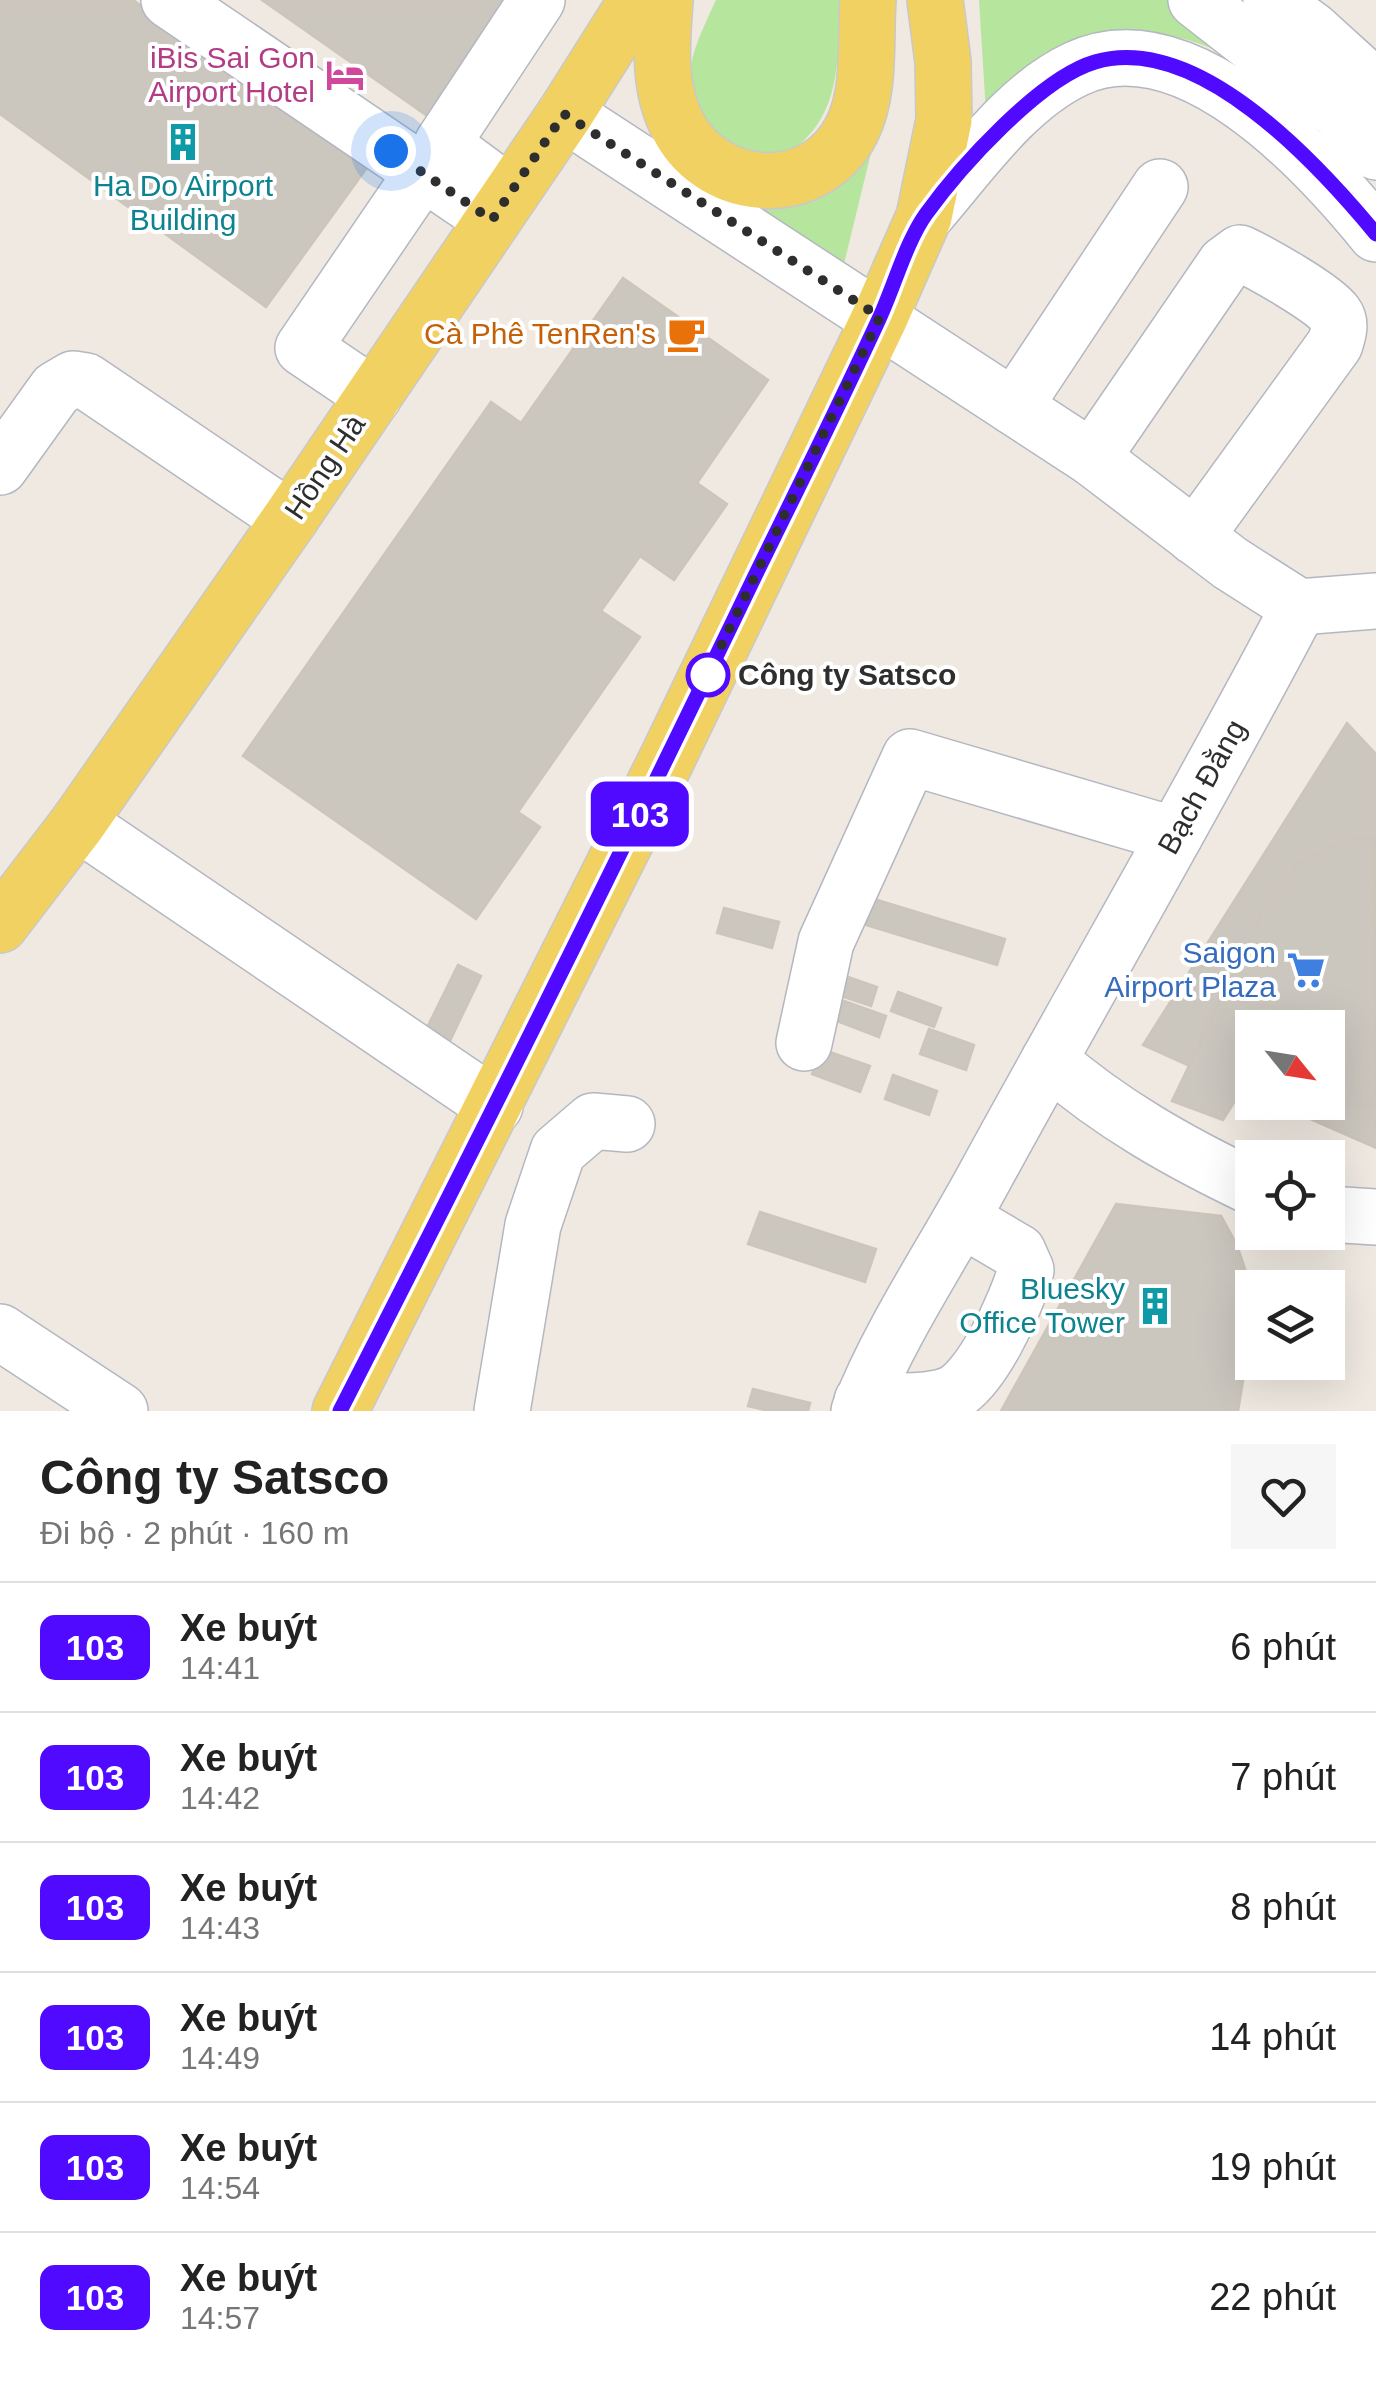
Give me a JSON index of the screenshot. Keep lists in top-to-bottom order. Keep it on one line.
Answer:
{"streets":{"main road":["Hồng Hà"],"street":["Bạch Đằng"]},"places":{"hotel":["iBis Sai Gon Airport Hotel"],"building":["Ha Do Airport Building","Bluesky Office Tower"],"cafe":["Cà Phê TenRen's"],"other":["Công ty Satsco"],"supermarket":["Saigon Airport Plaza"]},"lines":["bus line 103"],"north":"bottom right","page":{"on_map":"103","heading":["Công ty Satsco","Đi bộ · 2 phút · 160 m"],"list":[{"mark":"103","name":"Xe buýt","note":"14:41","value":"6 phút"},{"mark":"103","name":"Xe buýt","note":"14:42","value":"7 phút"},{"mark":"103","name":"Xe buýt","note":"14:43","value":"8 phút"},{"mark":"103","name":"Xe buýt","note":"14:49","value":"14 phút"},{"mark":"103","name":"Xe buýt","note":"14:54","value":"19 phút"},{"mark":"103","name":"Xe buýt","note":"14:57","value":"22 phút"}]}}
